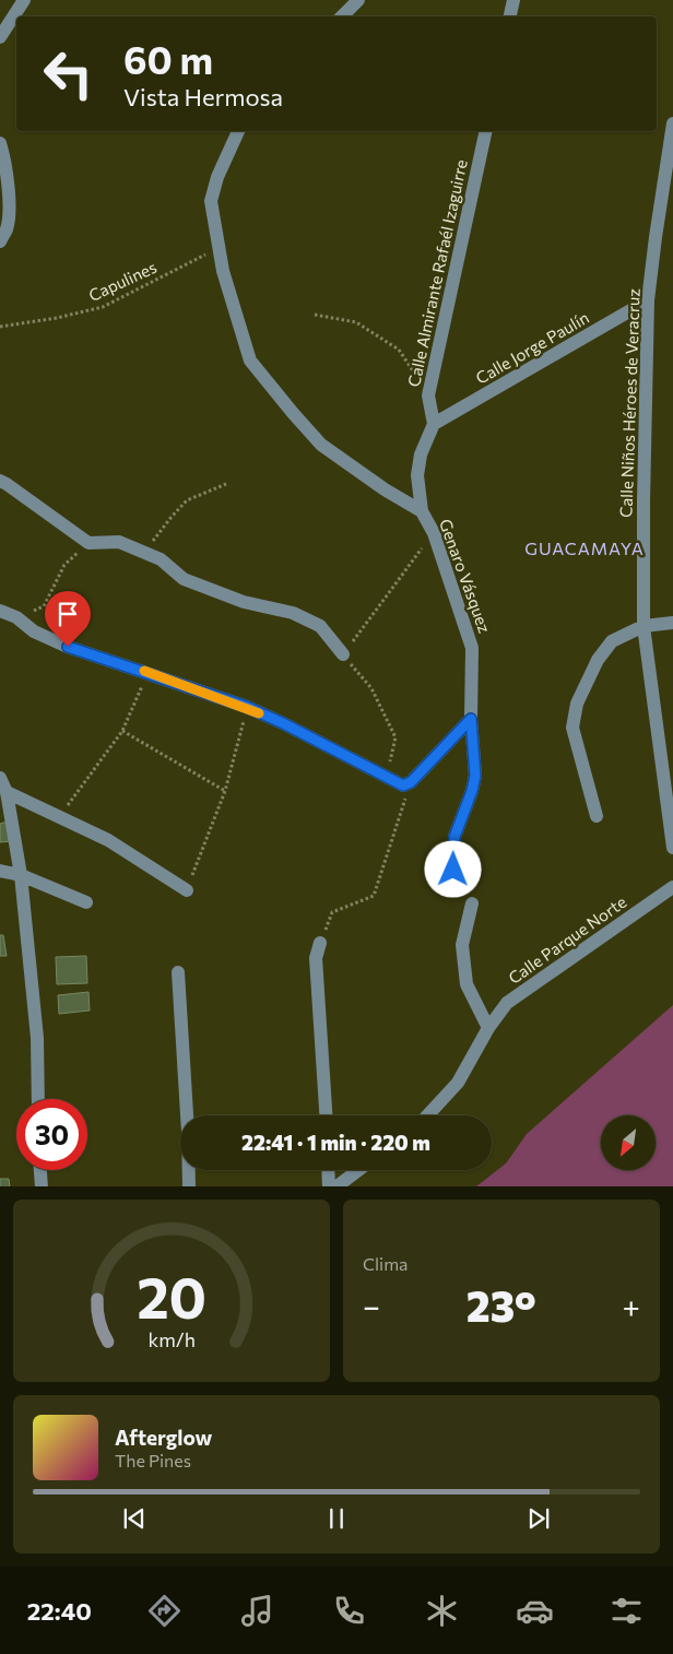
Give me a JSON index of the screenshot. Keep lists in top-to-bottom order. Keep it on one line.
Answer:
{"streets":{"street":["Calle Almirante Rafaél Izaguirre","Calle Jorge Paulín","Calle Niños Héroes de Veracruz","Genaro Vásquez","Calle Parque Norte"],"path":["Capulines"]},"crossings":[["Calle Almirante Rafaél Izaguirre","Calle Jorge Paulín"],["Calle Jorge Paulín","Calle Niños Héroes de Veracruz"]],"districts":["GUACAMAYA"],"north":"bottom left","page":{"turn":["60 m","Vista Hermosa"],"limit":"30","trip":"22:41 · 1 min · 220 m","tile":"Clima","heat":["−","23°","+"],"song":["Afterglow","The Pines"],"tabs":"22:40","gauge":["20","km/h"]}}
